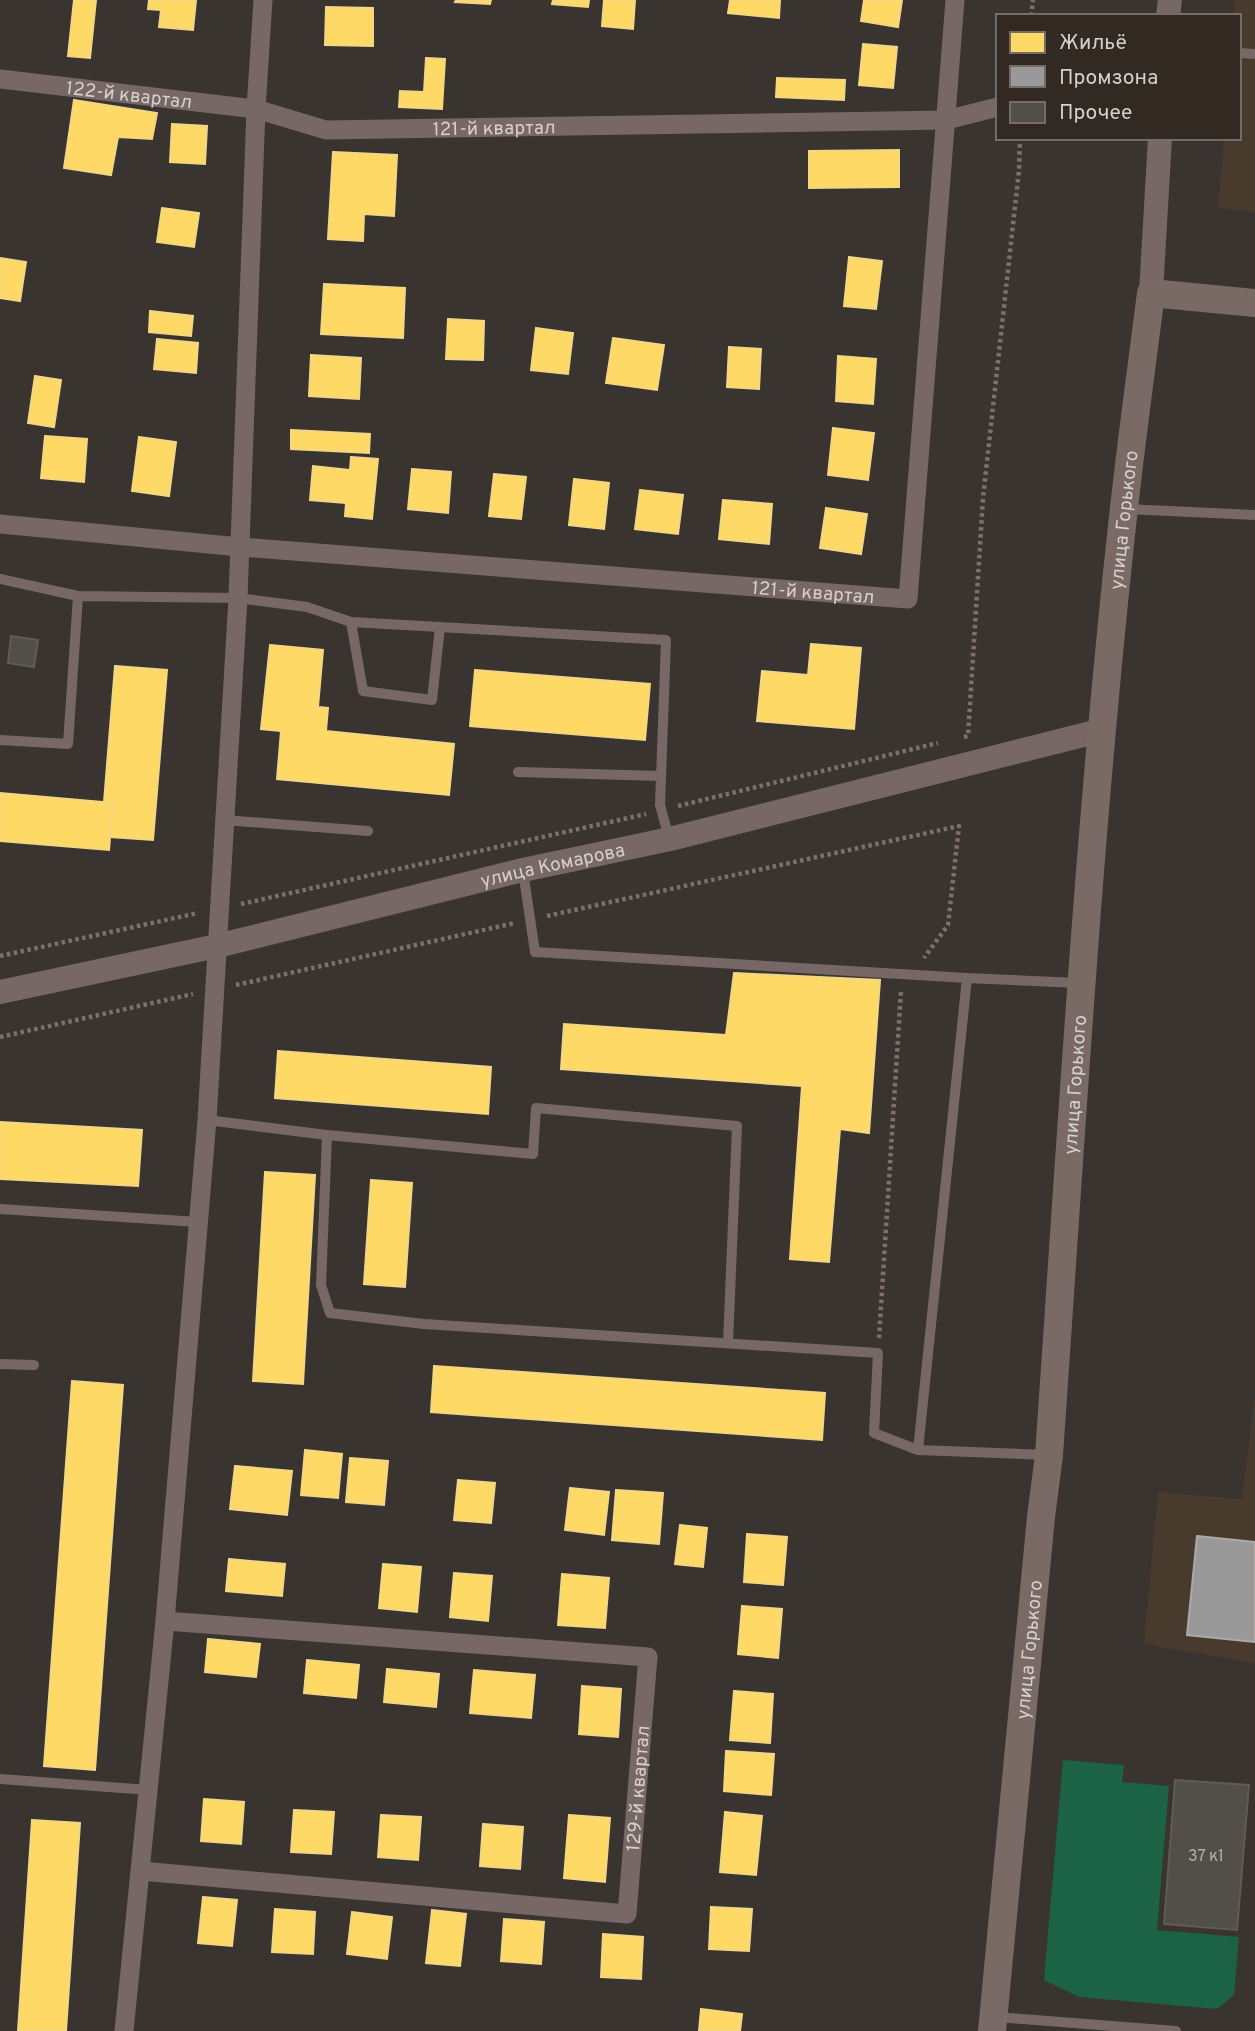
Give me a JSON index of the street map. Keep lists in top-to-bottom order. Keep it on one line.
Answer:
{"streets":{"main road":["улица Горького"],"street":["122-й квартал","121-й квартал","улица Комарова","129-й квартал"]},"crossings":[["122-й квартал","121-й квартал"],["улица Горького","улица Комарова"]],"house_numbers":["37 к1"],"legend":["Жильё","Промзона","Прочее"]}
